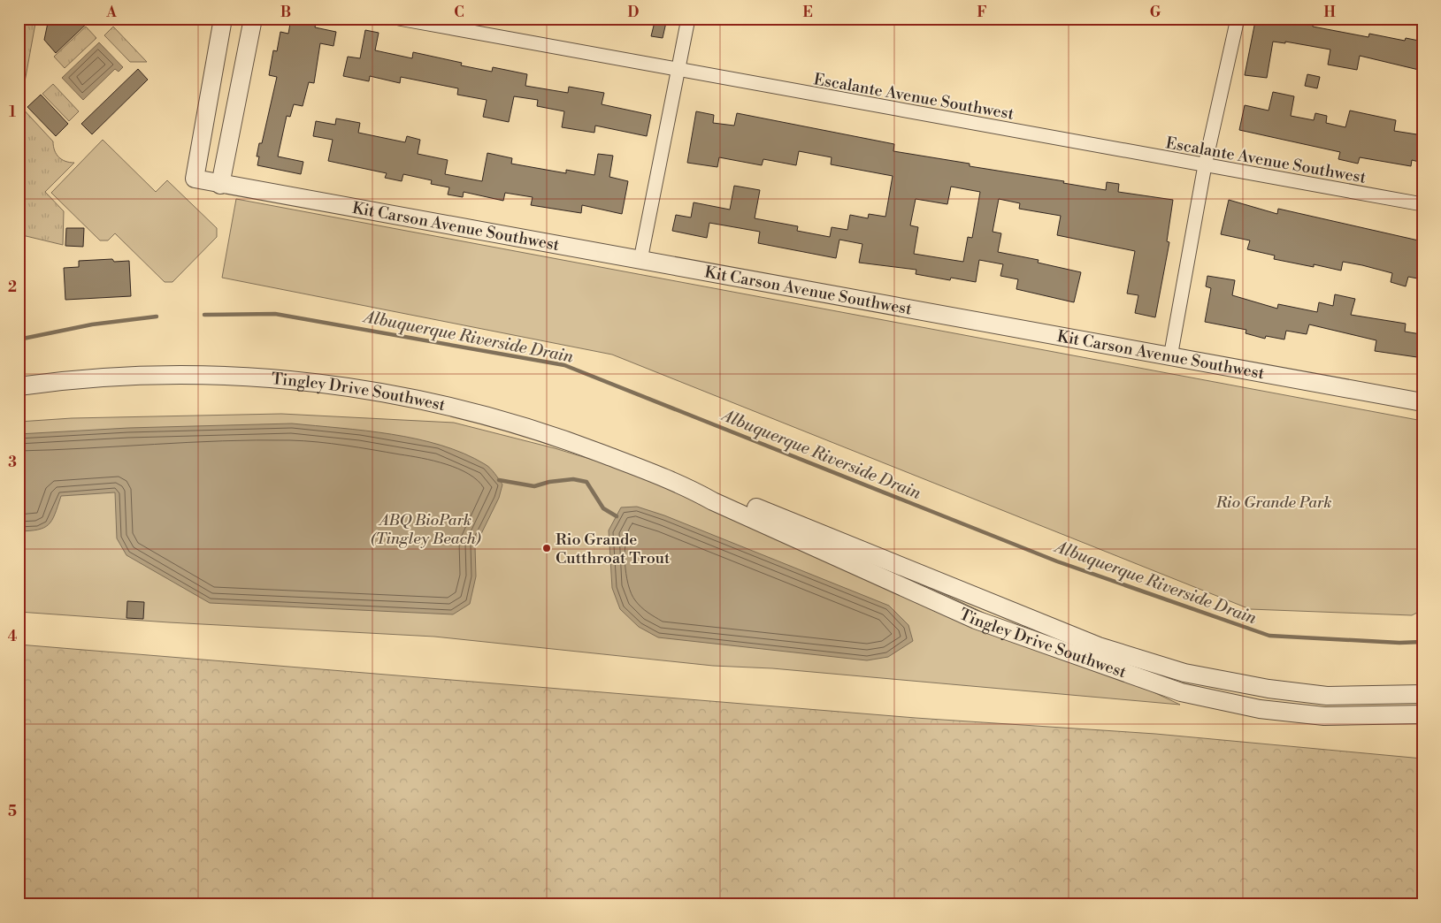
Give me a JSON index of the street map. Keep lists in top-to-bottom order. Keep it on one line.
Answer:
{"streets":{"street":["Escalante Avenue Southwest","Kit Carson Avenue Southwest","Tingley Drive Southwest"]},"water":["Albuquerque Riverside Drain"],"parks":["Rio Grande Park","ABQ BioPark (Tingley Beach)"],"places":["Rio Grande Cutthroat Trout"],"grid":{"columns":["A","B","C","D","E","F","G","H"],"rows":["1","2","3","4","5"]}}
